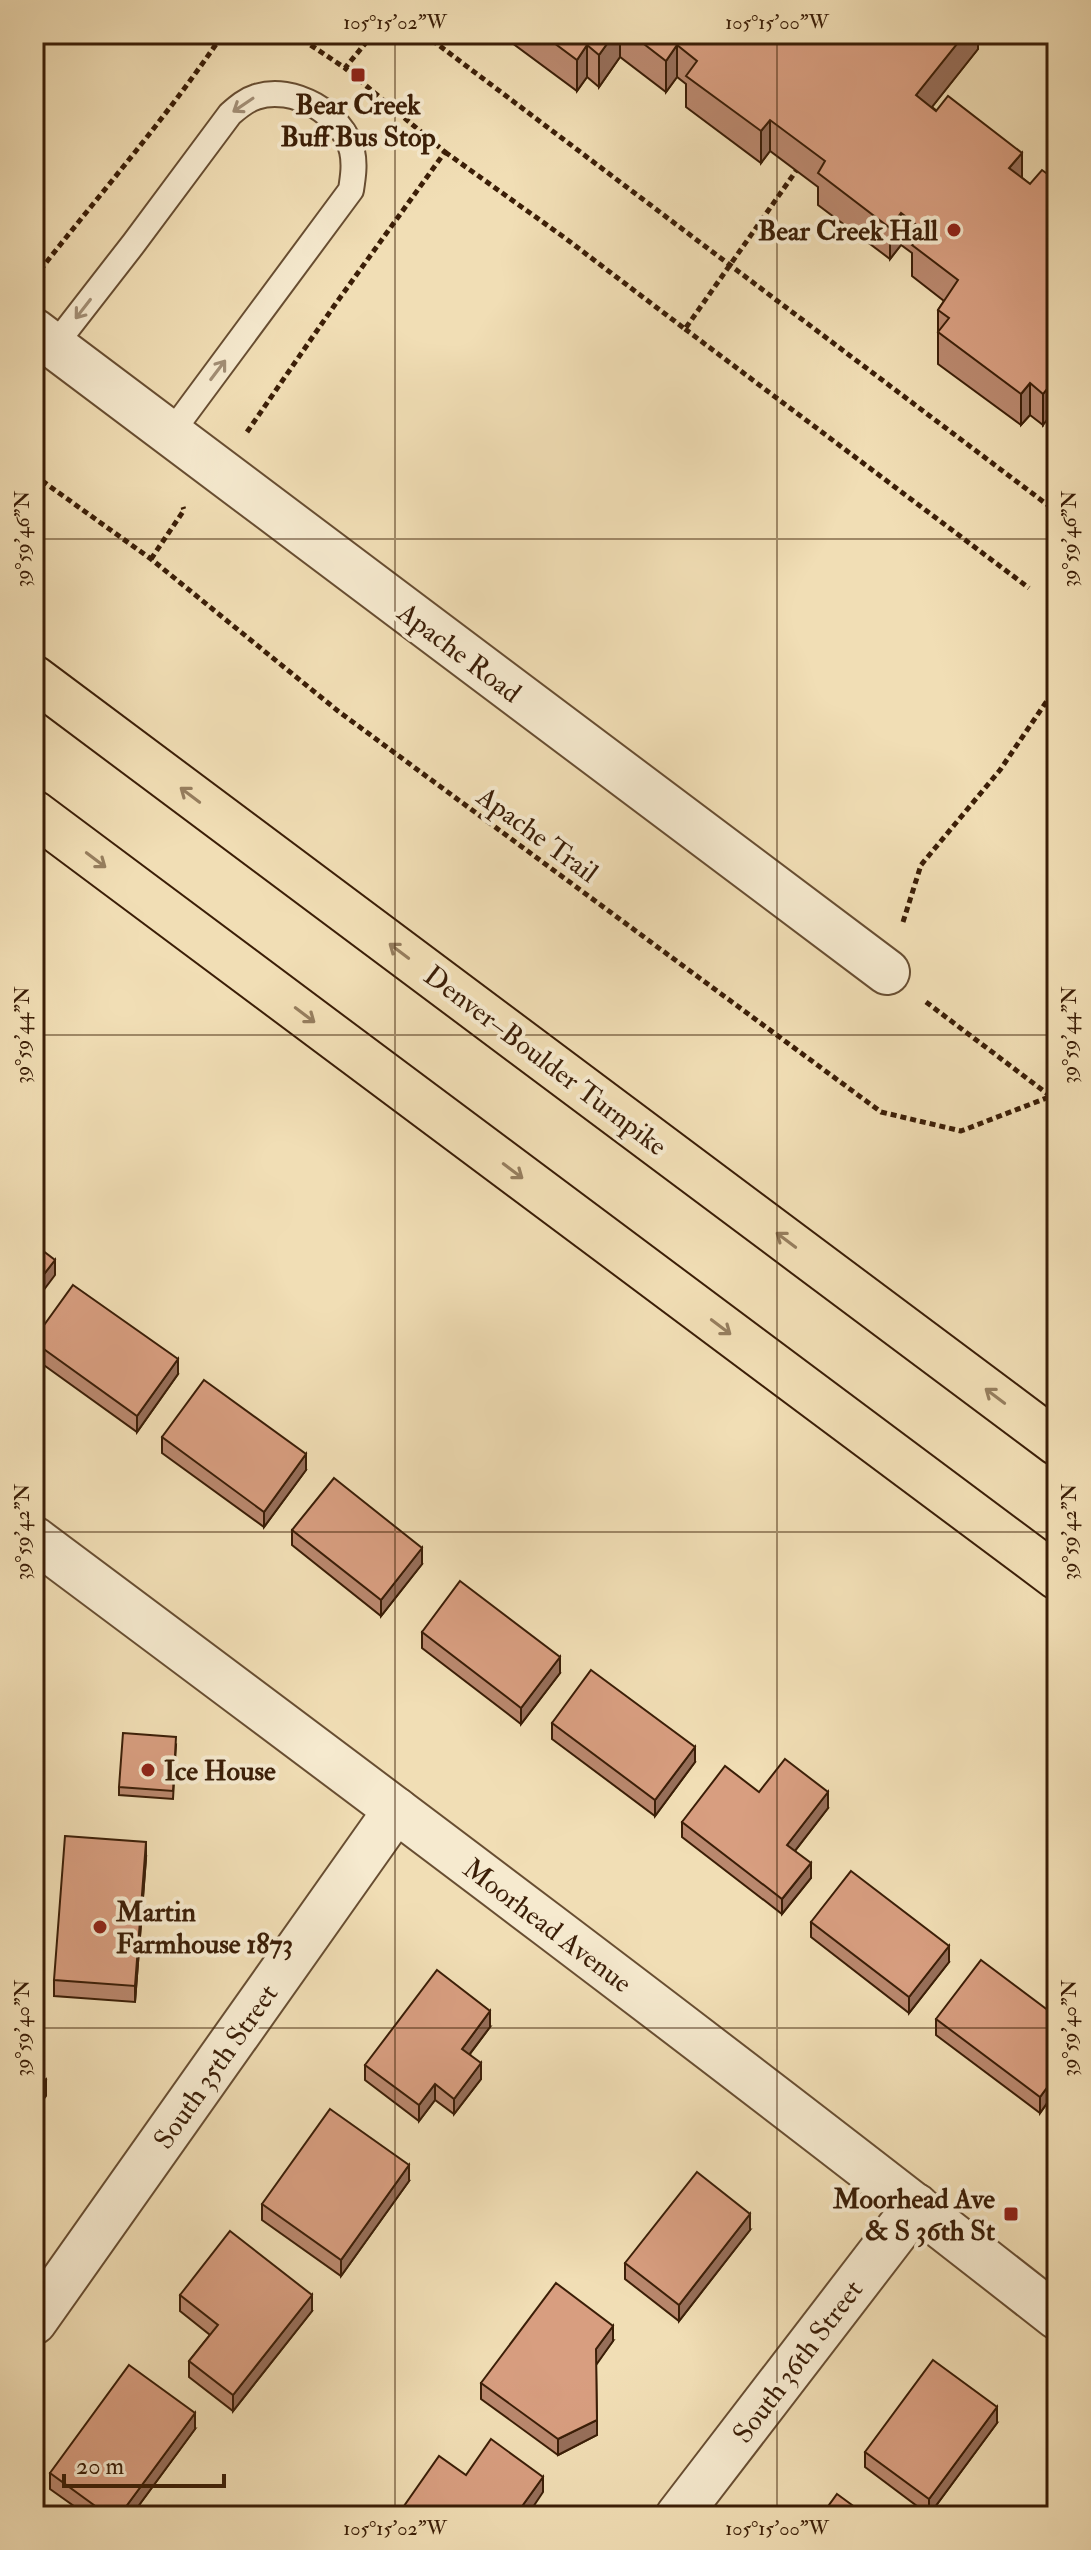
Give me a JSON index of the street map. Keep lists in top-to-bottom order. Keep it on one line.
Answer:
{"streets":{"highway":["Denver–Boulder Turnpike"],"street":["Apache Road","Moorhead Avenue","South 35th Street","South 36th Street"],"path":["Apache Trail"]},"crossings":[["Apache Road","Apache Trail"],["Moorhead Avenue","South 35th Street"],["Moorhead Avenue","South 36th Street"]],"places":{"transit":["Bear Creek Buff Bus Stop","Moorhead Ave & S 36th St"],"other":["Bear Creek Hall","Ice House","Martin Farmhouse 1873"]},"scale_bar":"20 m","coordinates":["105°15'02\"W","105°15'00\"W","39°59'46\"N","39°59'44\"N","39°59'42\"N","39°59'40\"N"]}
